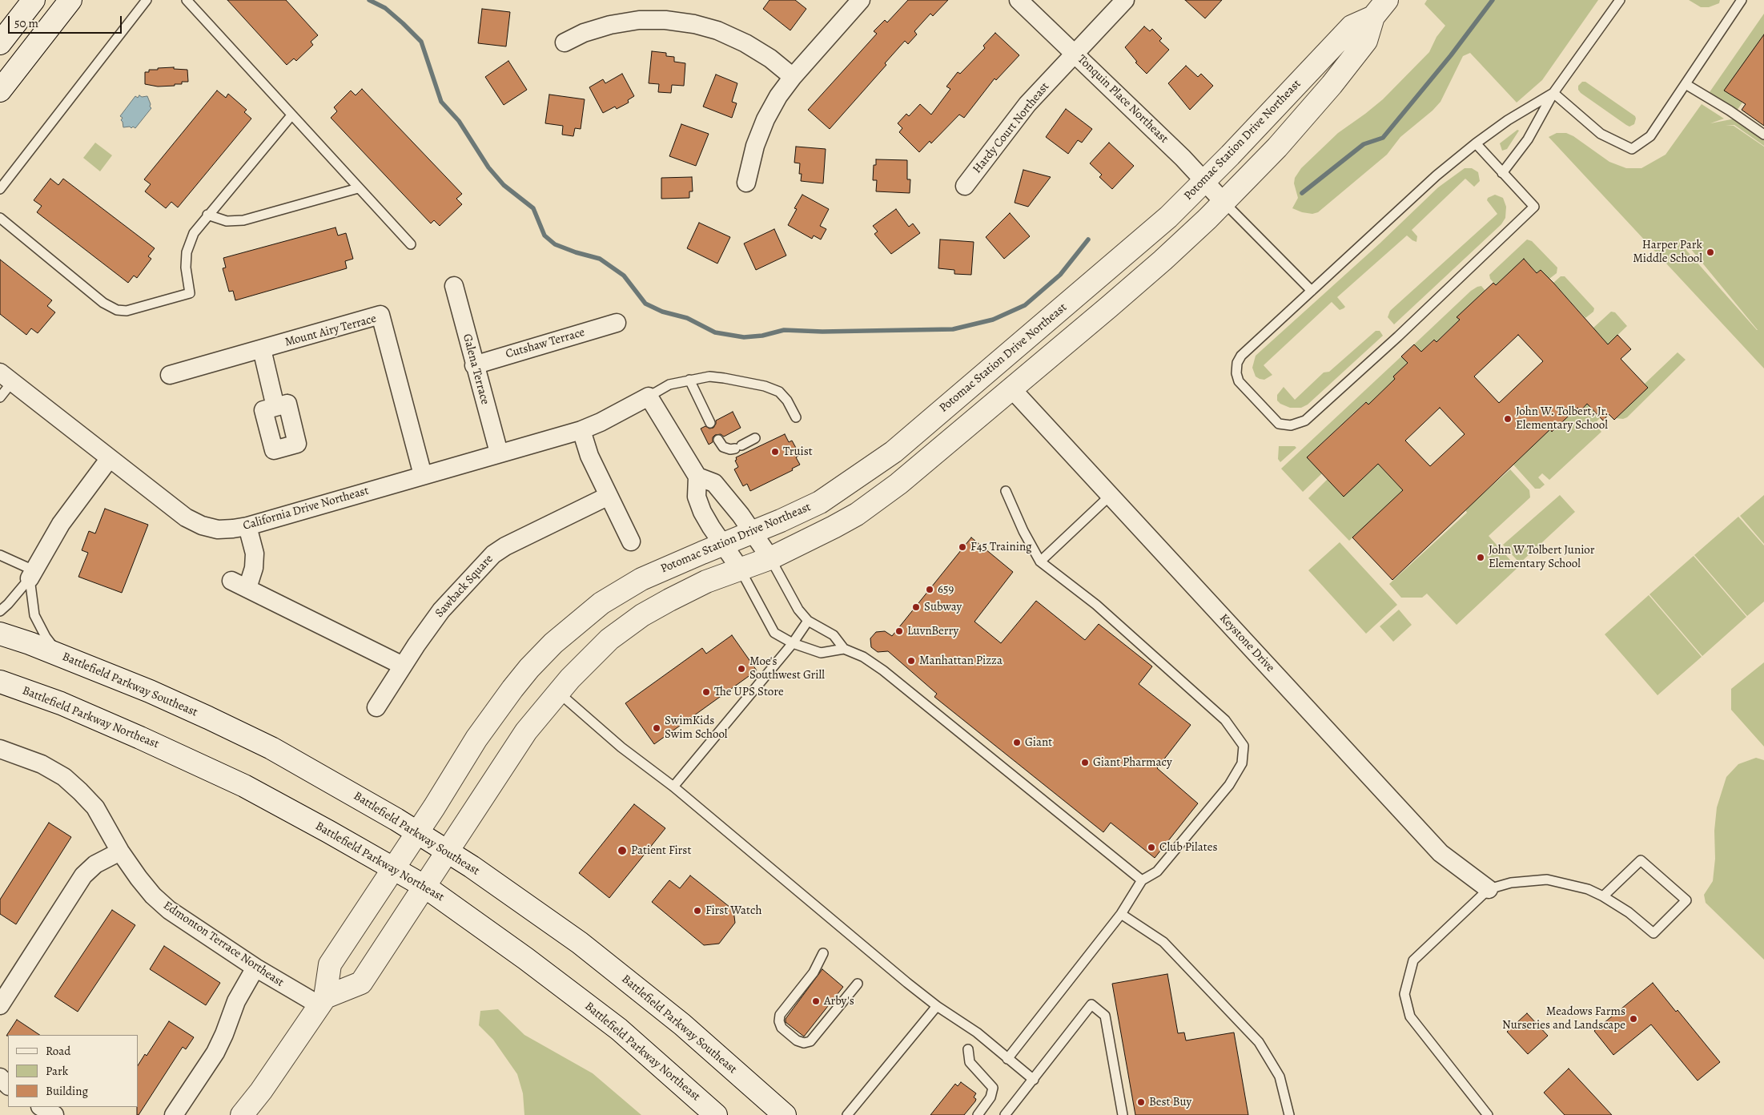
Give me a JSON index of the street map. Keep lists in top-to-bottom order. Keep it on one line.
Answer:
{"streets":{"street":["Tonquin Place Northeast","Hardy Court Northeast","Potomac Station Drive Northeast","Mount Airy Terrace","Cutshaw Terrace","Galena Terrace","California Drive Northeast","Sawback Square","Keystone Drive","Battlefield Parkway Southeast","Battlefield Parkway Northeast","Edmonton Terrace Northeast"]},"crossings":[["Tonquin Place Northeast","Hardy Court Northeast"],["Tonquin Place Northeast","Potomac Station Drive Northeast"],["Potomac Station Drive Northeast","Keystone Drive"],["Potomac Station Drive Northeast","Battlefield Parkway Southeast"],["Potomac Station Drive Northeast","Battlefield Parkway Northeast"],["Potomac Station Drive Northeast","Edmonton Terrace Northeast"],["Mount Airy Terrace","California Drive Northeast"],["Cutshaw Terrace","Galena Terrace"],["Galena Terrace","California Drive Northeast"]],"places":["Harper Park Middle School","John W. Tolbert, Jr. Elementary School","Truist","F45 Training","John W Tolbert Junior Elementary School","659","Subway","LuvnBerry","Manhattan Pizza","Moe's Southwest Grill","The UPS Store","SwimKids Swim School","Giant","Giant Pharmacy","Club Pilates","Patient First","First Watch","Arby's","Meadows Farms Nurseries and Landscape","Best Buy"],"legend":["Road","Park","Building"],"scale_bar":"50 m"}
